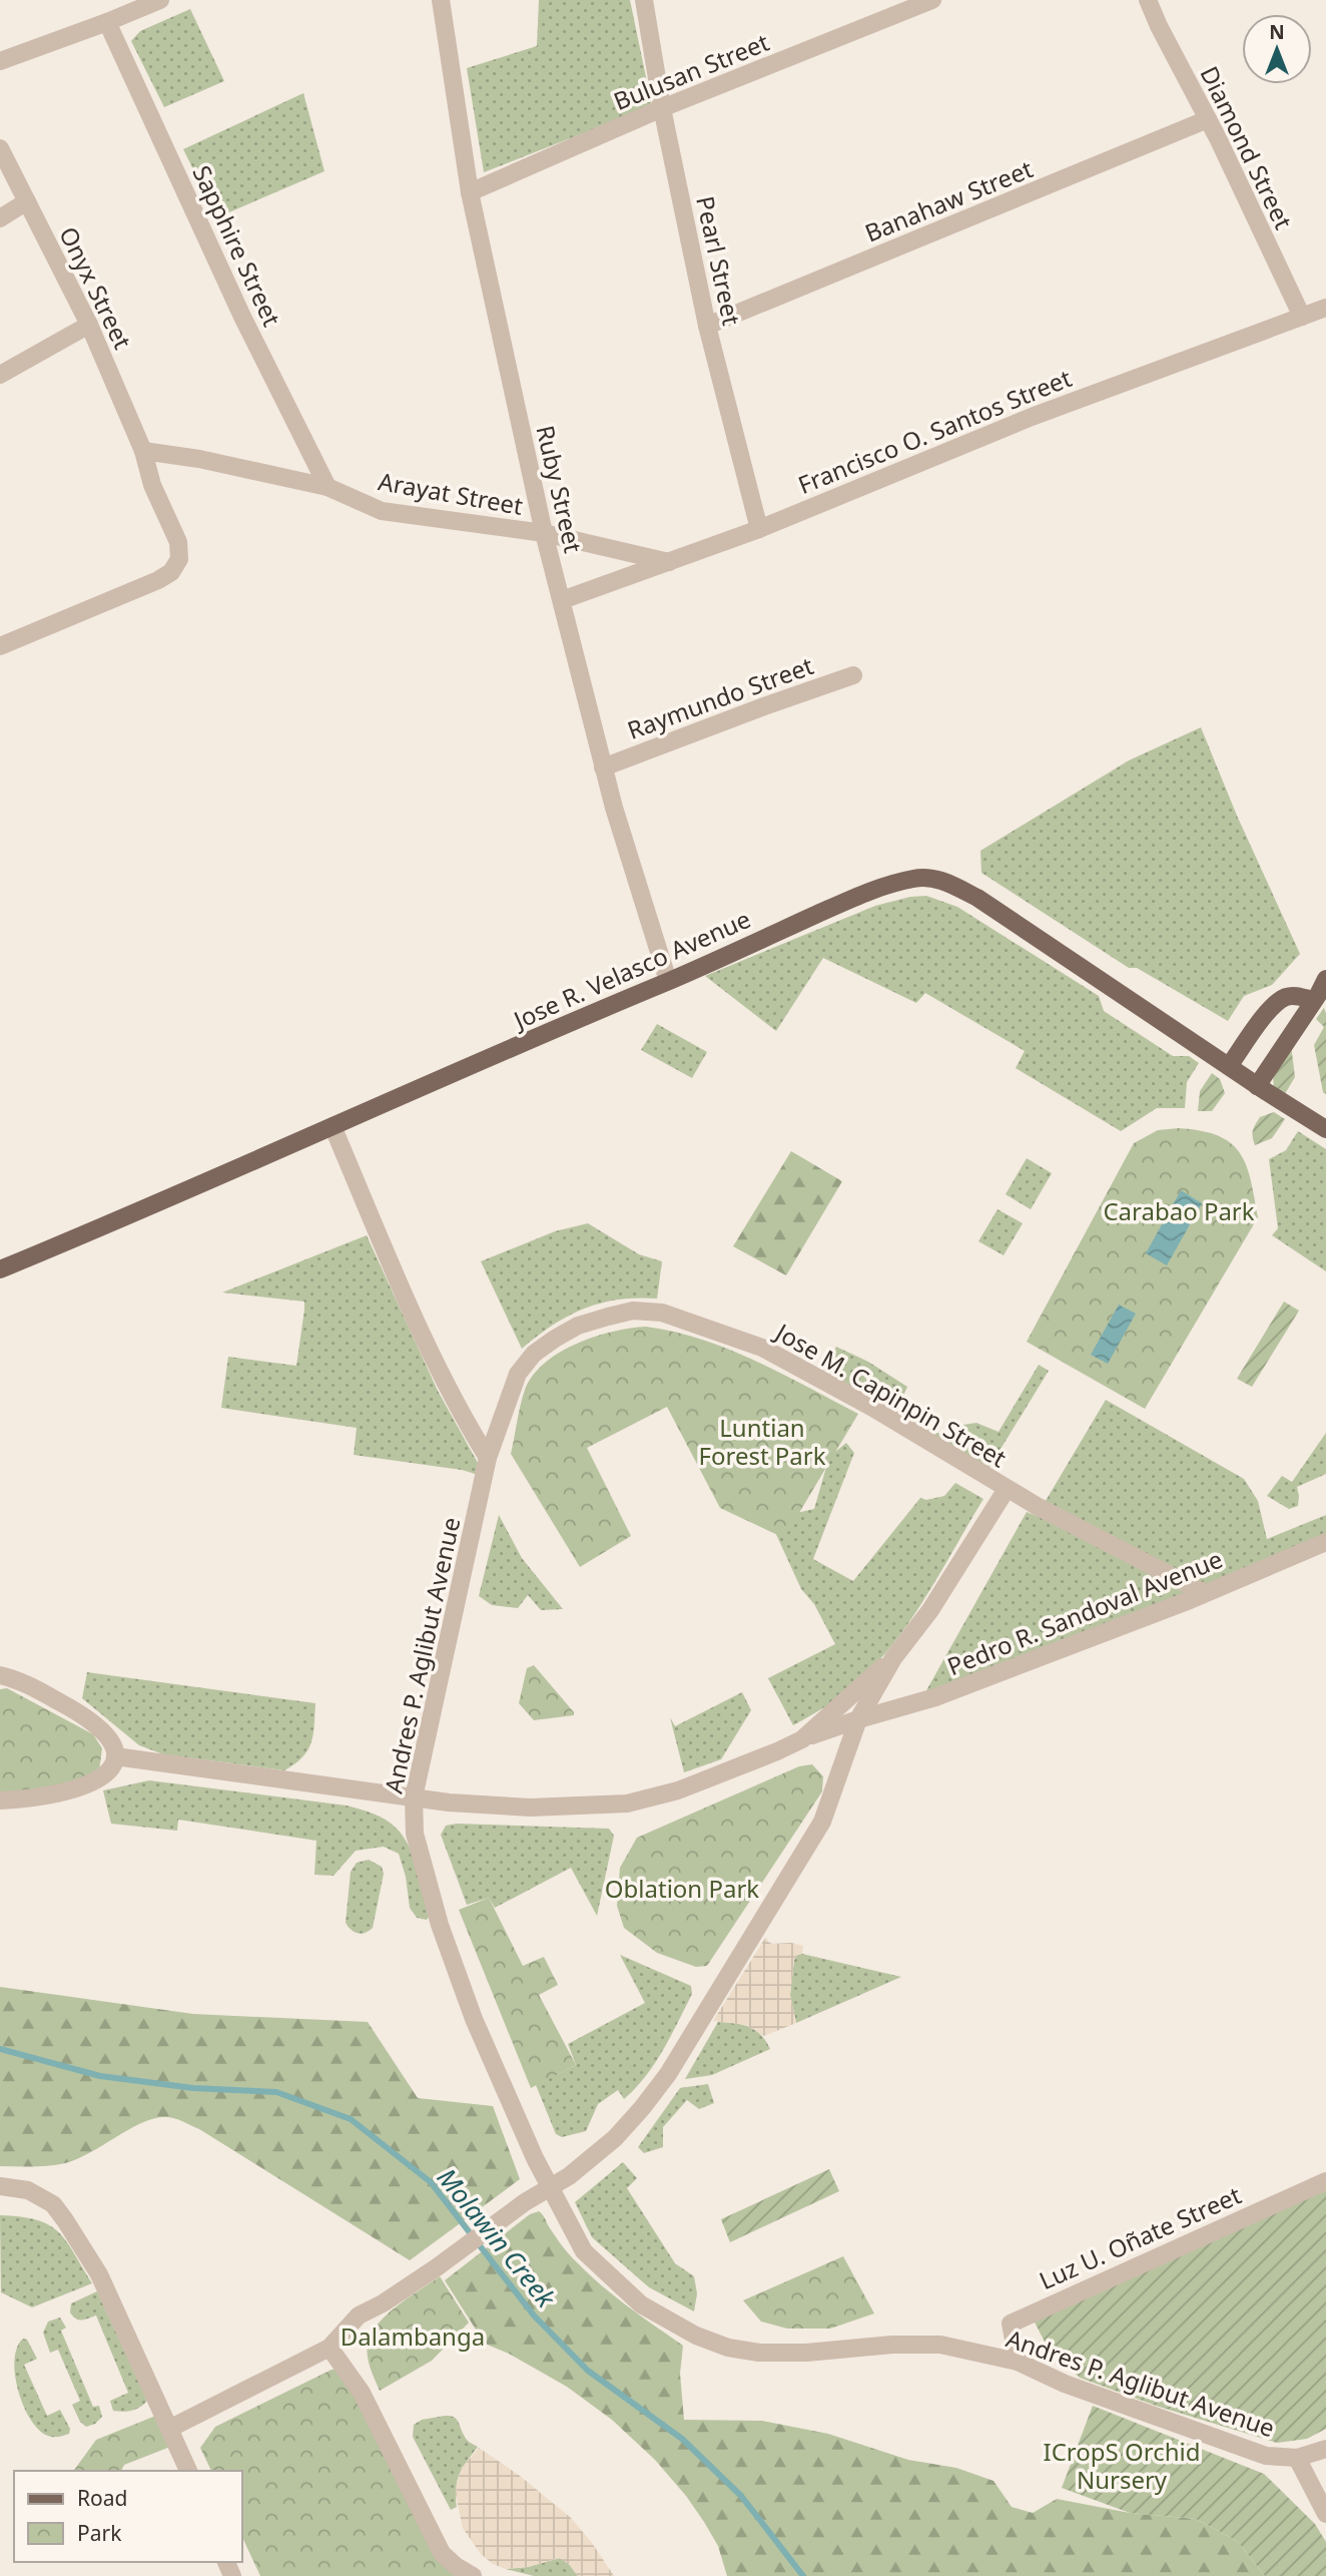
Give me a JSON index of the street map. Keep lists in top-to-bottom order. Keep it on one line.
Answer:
{"streets":{"main road":["Jose R. Velasco Avenue"],"street":["Bulusan Street","Diamond Street","Banahaw Street","Sapphire Street","Pearl Street","Onyx Street","Francisco O. Santos Street","Ruby Street","Arayat Street","Raymundo Street","Jose M. Capinpin Street","Pedro R. Sandoval Avenue","Andres P. Aglibut Avenue","Luz U. Oñate Street"]},"crossings":[["Bulusan Street","Pearl Street"],["Bulusan Street","Ruby Street"],["Diamond Street","Banahaw Street"],["Diamond Street","Francisco O. Santos Street"],["Banahaw Street","Pearl Street"],["Sapphire Street","Arayat Street"],["Pearl Street","Francisco O. Santos Street"],["Onyx Street","Arayat Street"],["Francisco O. Santos Street","Ruby Street"],["Francisco O. Santos Street","Arayat Street"],["Ruby Street","Arayat Street"],["Ruby Street","Raymundo Street"],["Ruby Street","Jose R. Velasco Avenue"],["Jose M. Capinpin Street","Pedro R. Sandoval Avenue"],["Jose M. Capinpin Street","Andres P. Aglibut Avenue"],["Andres P. Aglibut Avenue","Luz U. Oñate Street"]],"water":["Molawin Creek"],"parks":["Carabao Park","Luntian Forest Park","Oblation Park","Dalambanga","ICropS Orchid Nursery"],"legend":["Road","Park"],"north":"top"}
